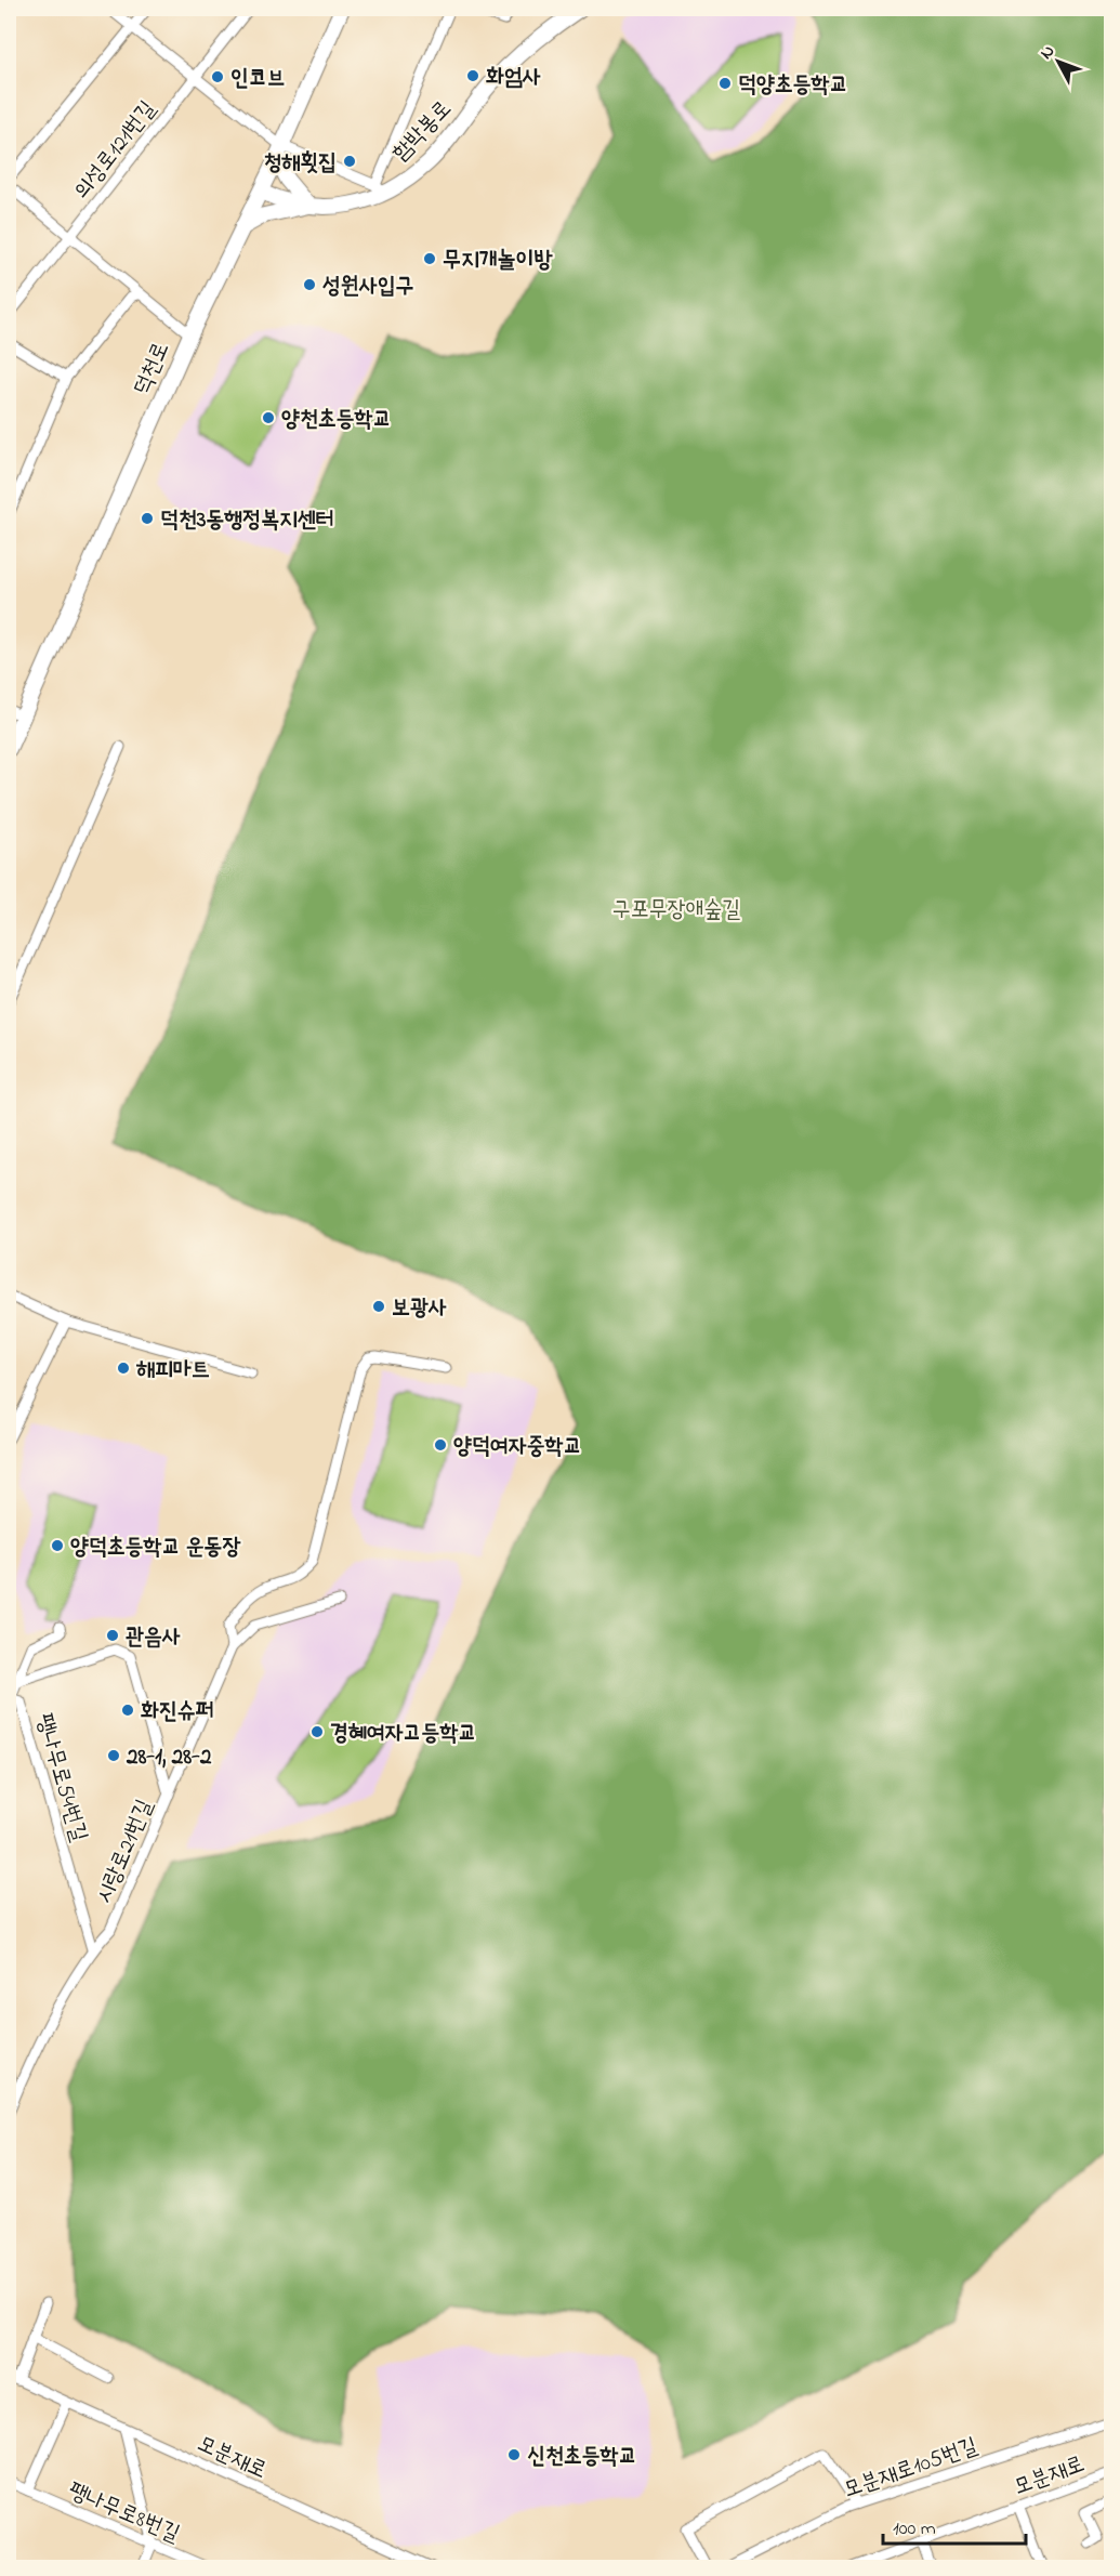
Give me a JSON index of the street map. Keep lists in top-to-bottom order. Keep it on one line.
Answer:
{"streets":{"main road":["함박봉로","덕천로"],"street":["의성로121번길","팽나무로54번길","시랑로21번길","모분재로","모분재로105번길","팽나무로8번길"]},"crossings":[["함박봉로","덕천로"],["팽나무로54번길","시랑로21번길"]],"parks":["구포무장애숲길"],"places":["화엄사","인코브","덕양초등학교","청해횟집","무지개놀이방","성원사입구","양천초등학교","덕천3동행정복지센터","보광사","해피마트","양덕여자중학교","양덕초등학교 운동장","관음사","화진슈퍼","경혜여자고등학교","28-1, 28-2","신천초등학교"],"scale_bar":"100 m","north":"top left"}
